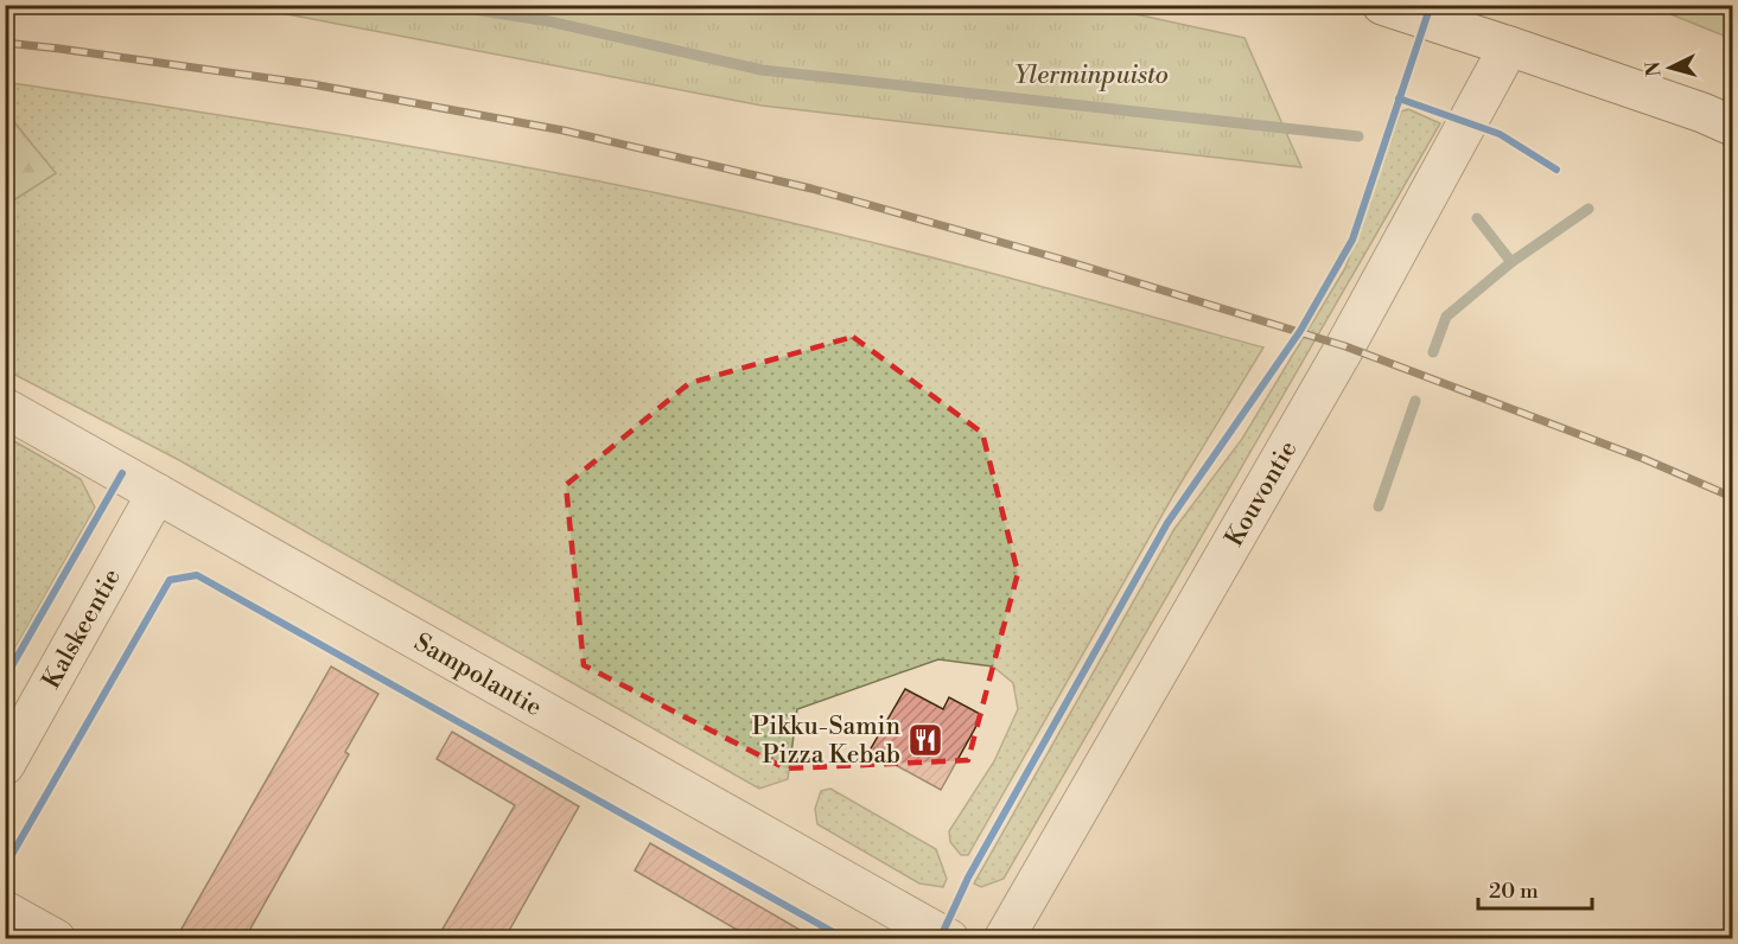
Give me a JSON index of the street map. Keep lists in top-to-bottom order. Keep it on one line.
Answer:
{"streets":{"street":["Kouvontie","Kalskeentie","Sampolantie"]},"crossings":[["Kalskeentie","Sampolantie"]],"parks":["Ylerminpuisto"],"places":{"restaurant":["Pikku-Samin Pizza Kebab"]},"scale_bar":"20 m","north":"left"}
